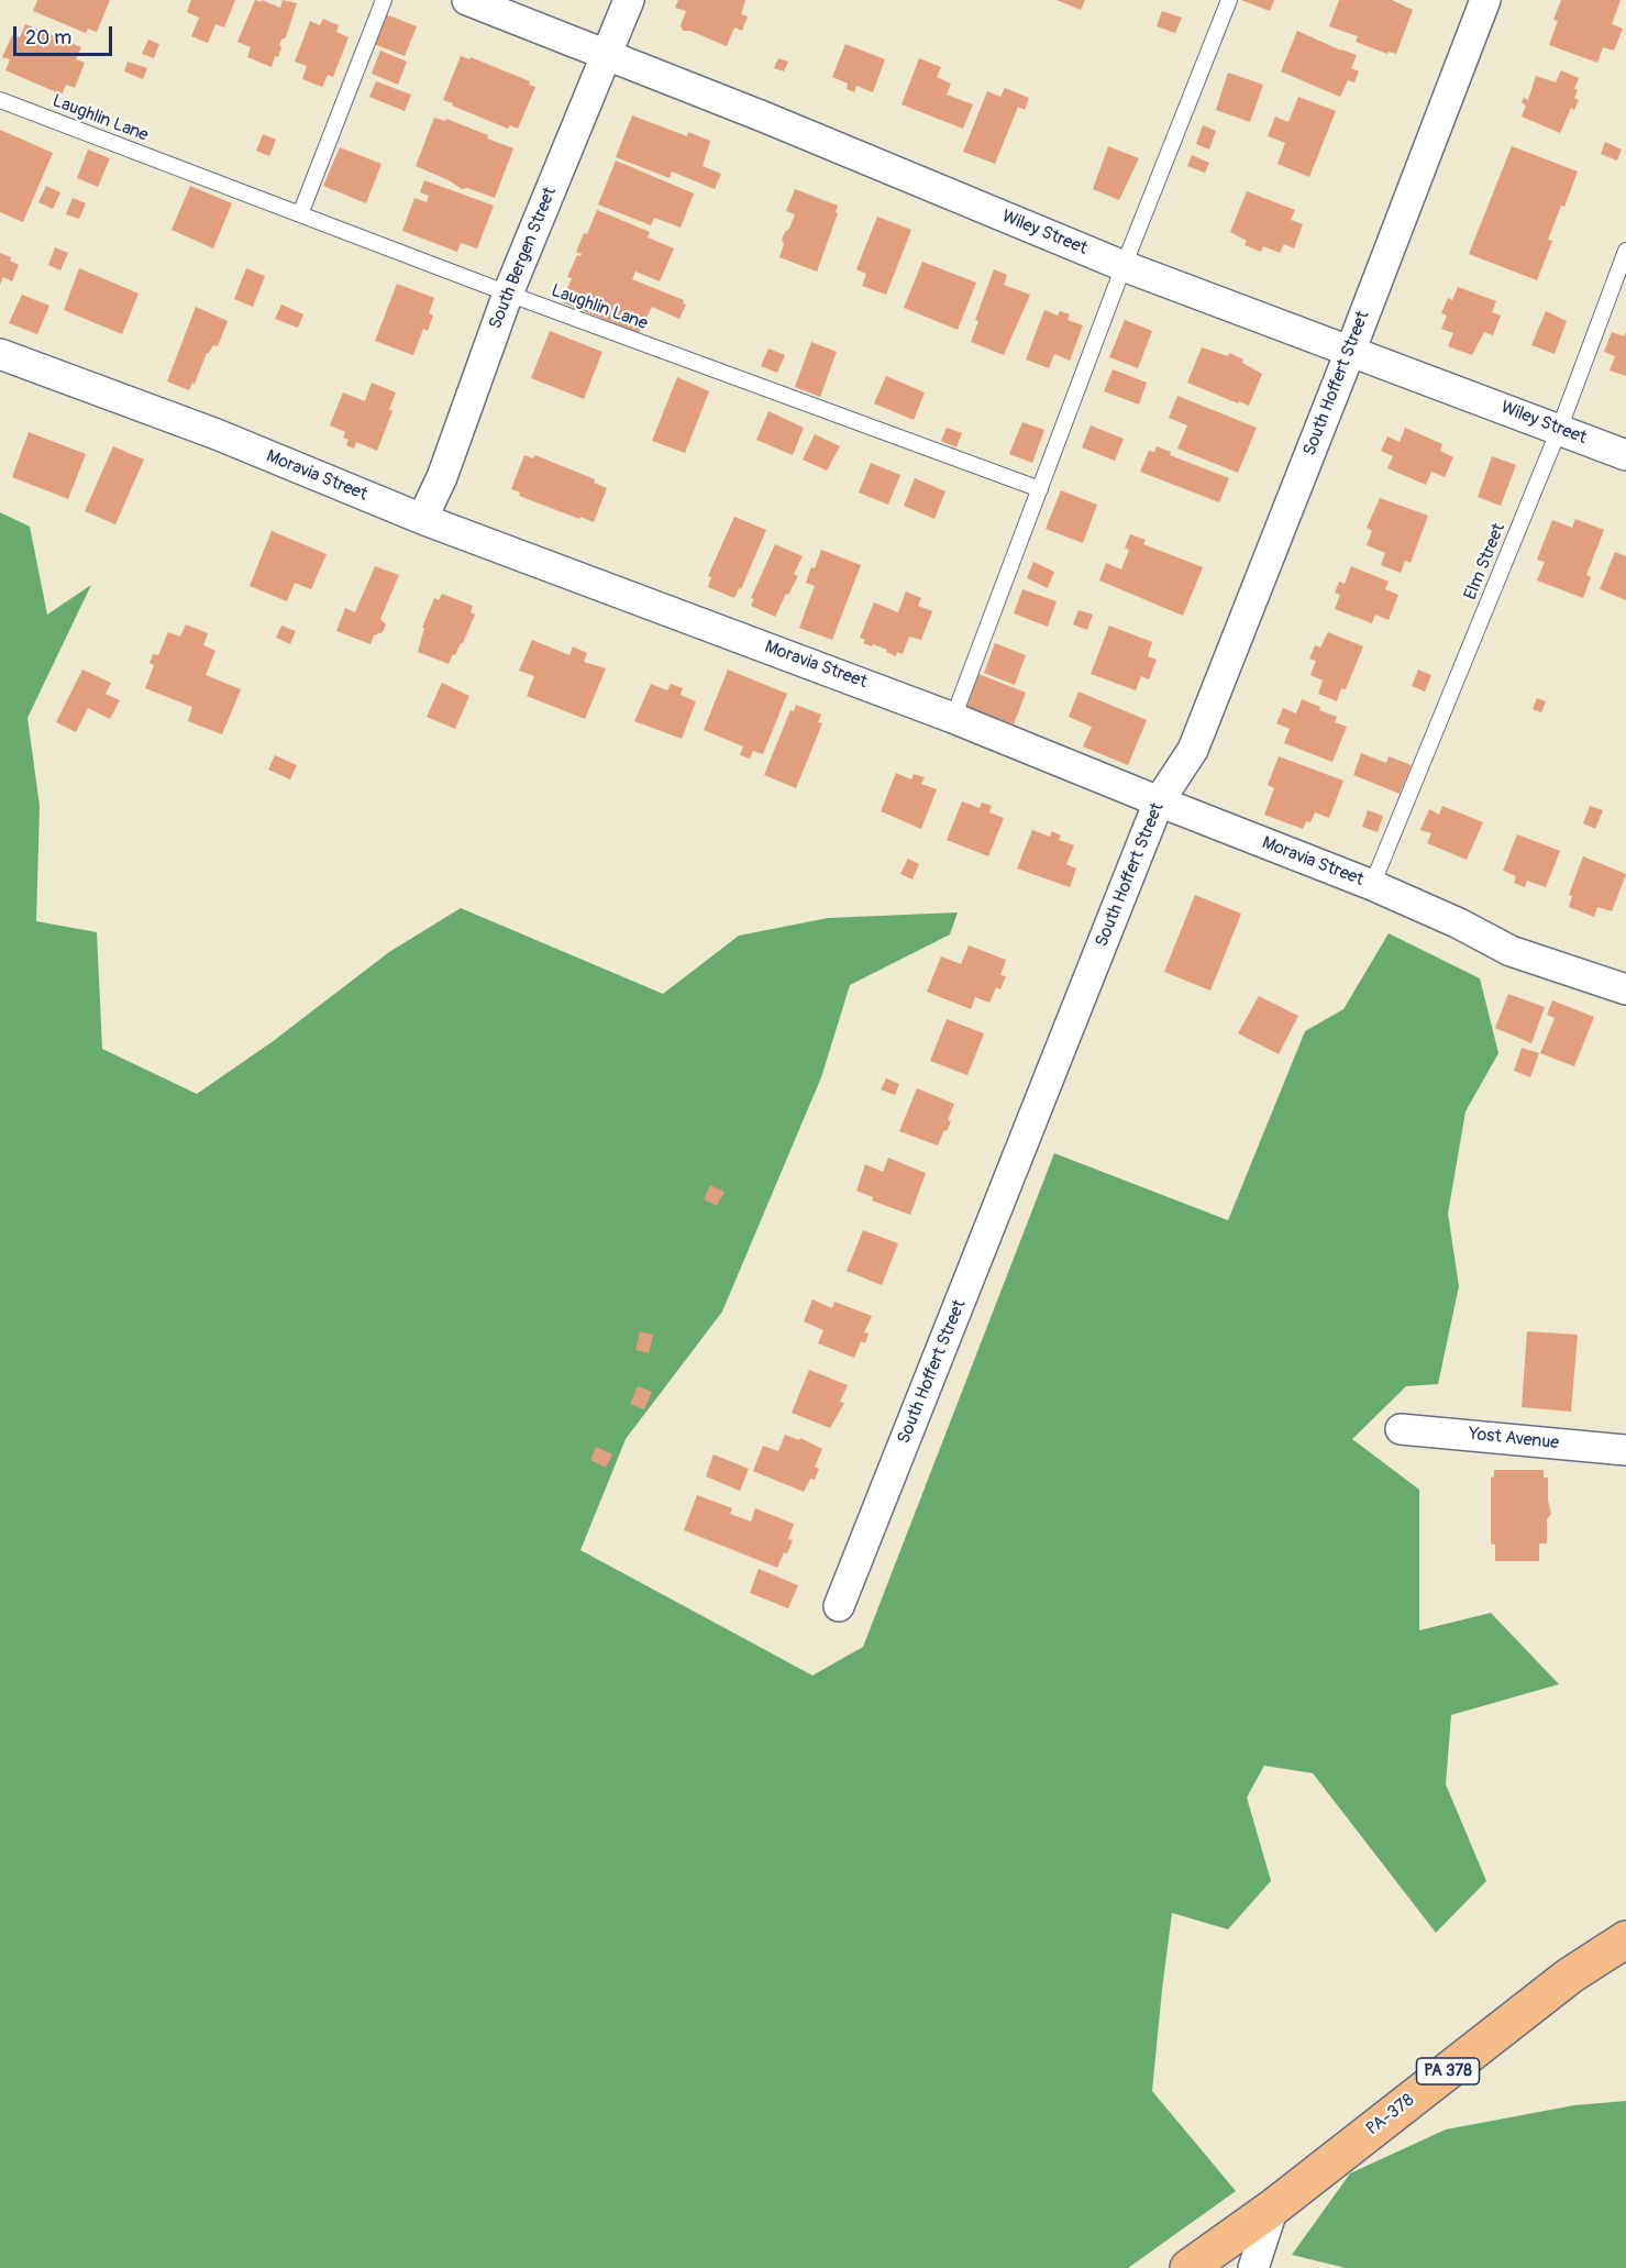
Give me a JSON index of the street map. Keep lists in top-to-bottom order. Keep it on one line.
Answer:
{"streets":{"main road":["PA 378","PA-378"],"street":["Wiley Street","South Bergen Street","South Hoffert Street","Moravia Street","Yost Avenue"],"lane":["Laughlin Lane","Elm Street"]},"crossings":[["Laughlin Lane","South Bergen Street"],["Wiley Street","South Bergen Street"],["Wiley Street","South Hoffert Street"],["Wiley Street","Elm Street"],["South Bergen Street","Moravia Street"],["South Hoffert Street","Moravia Street"],["Moravia Street","Elm Street"]],"scale_bar":"20 m"}
